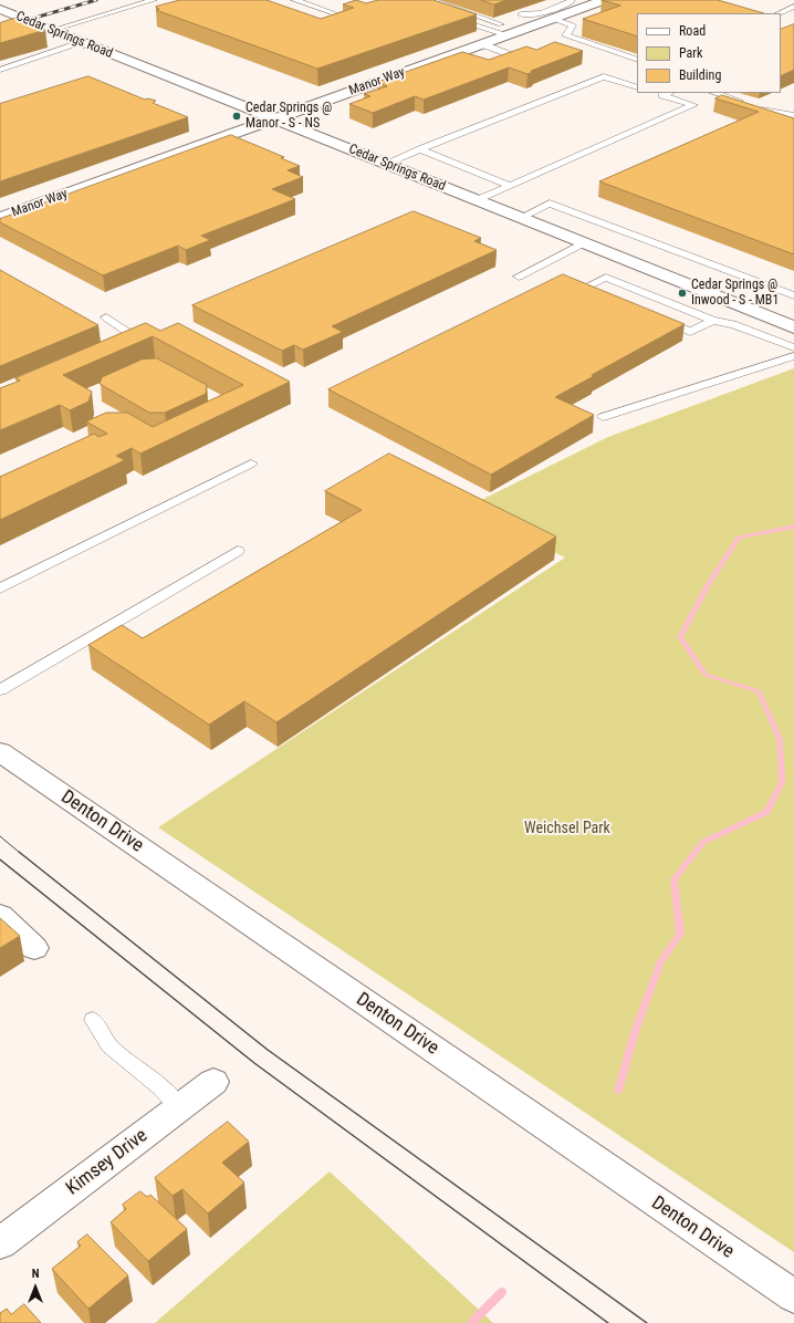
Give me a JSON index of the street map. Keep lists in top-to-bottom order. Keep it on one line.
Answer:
{"streets":{"main road":["Cedar Springs Road","Manor Way","Denton Drive","Kimsey Drive"]},"crossings":[["Cedar Springs Road","Manor Way"]],"parks":["Weichsel Park"],"places":["Cedar Springs @ Manor - S - NS","Cedar Springs @ Inwood - S - MB1"],"legend":["Road","Park","Building"],"north":"top"}
